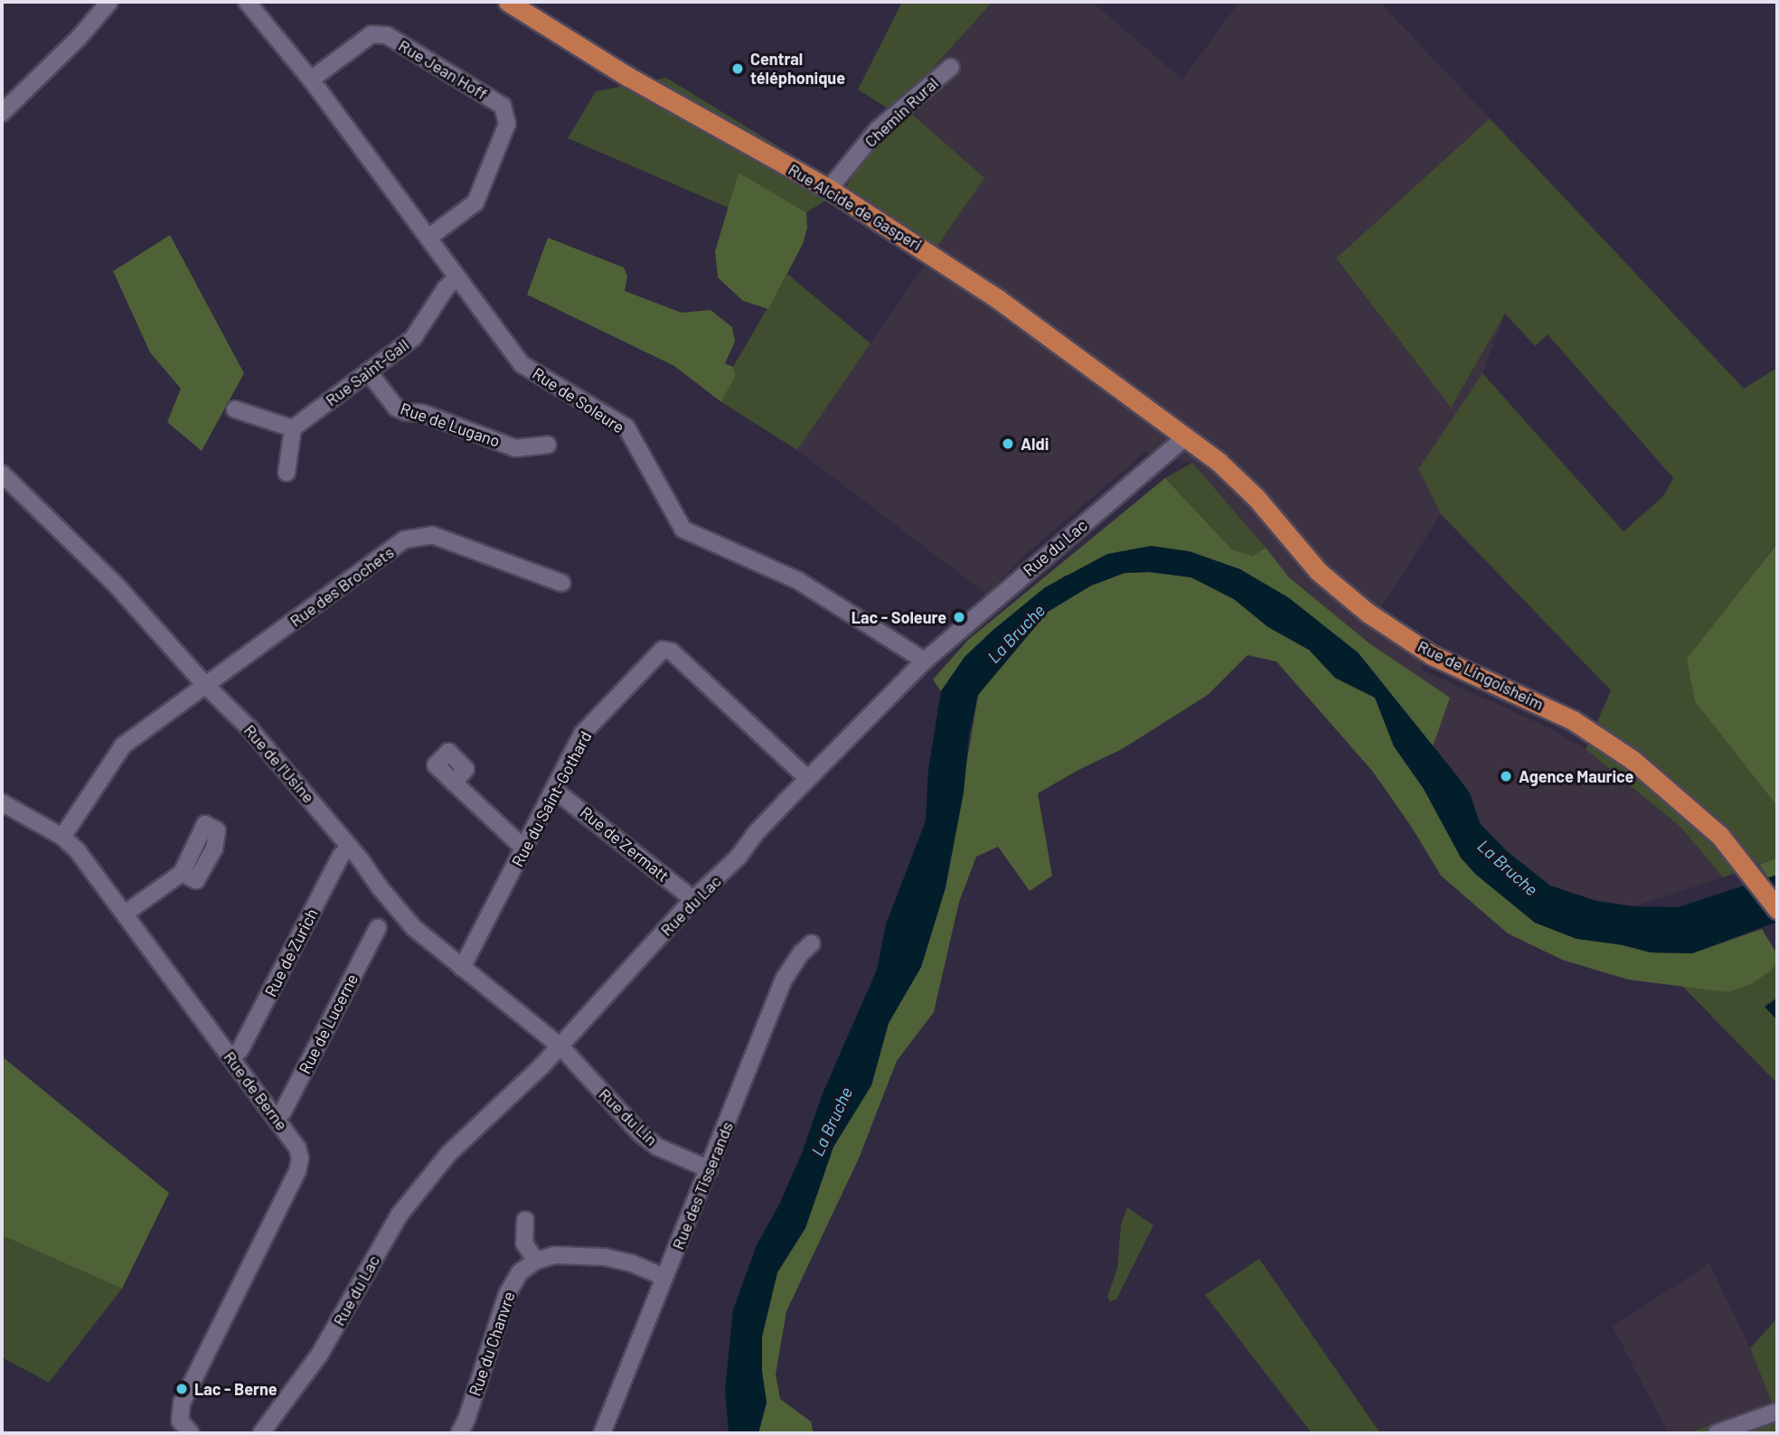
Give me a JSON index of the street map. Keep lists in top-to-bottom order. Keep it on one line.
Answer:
{"streets":{"main road":["Rue Alcide de Gasperi","Rue de Lingolsheim"],"street":["Rue Jean Hoff","Chemin Rural","Rue Saint-Gall","Rue de Soleure","Rue de Lugano","Rue du Lac","Rue des Brochets","Rue de l'Usine","Rue du Saint-Gothard","Rue de Zermatt","Rue de Zurich","Rue de Lucerne","Rue de Berne","Rue du Lin","Rue des Tisserands","Rue du Chanvre"]},"crossings":[["Rue Jean Hoff","Rue de Soleure"],["Chemin Rural","Rue Alcide de Gasperi"],["Rue Alcide de Gasperi","Rue du Lac"],["Rue Alcide de Gasperi","Rue de Lingolsheim"],["Rue Saint-Gall","Rue de Soleure"],["Rue Saint-Gall","Rue de Lugano"],["Rue de Soleure","Rue du Lac"],["Rue du Lac","Rue de Lingolsheim"],["Rue du Lac","Rue de l'Usine"],["Rue du Lac","Rue du Saint-Gothard"],["Rue du Lac","Rue de Zermatt"],["Rue du Lac","Rue du Lin"],["Rue des Brochets","Rue de l'Usine"],["Rue des Brochets","Rue de Berne"],["Rue de l'Usine","Rue du Saint-Gothard"],["Rue de l'Usine","Rue de Zurich"],["Rue de l'Usine","Rue du Lin"],["Rue du Saint-Gothard","Rue de Zermatt"],["Rue de Zurich","Rue de Berne"],["Rue de Lucerne","Rue de Berne"],["Rue du Lin","Rue des Tisserands"]],"water":["La Bruche"],"places":["Central téléphonique","Aldi","Lac - Soleure","Agence Maurice","Lac - Berne"]}
